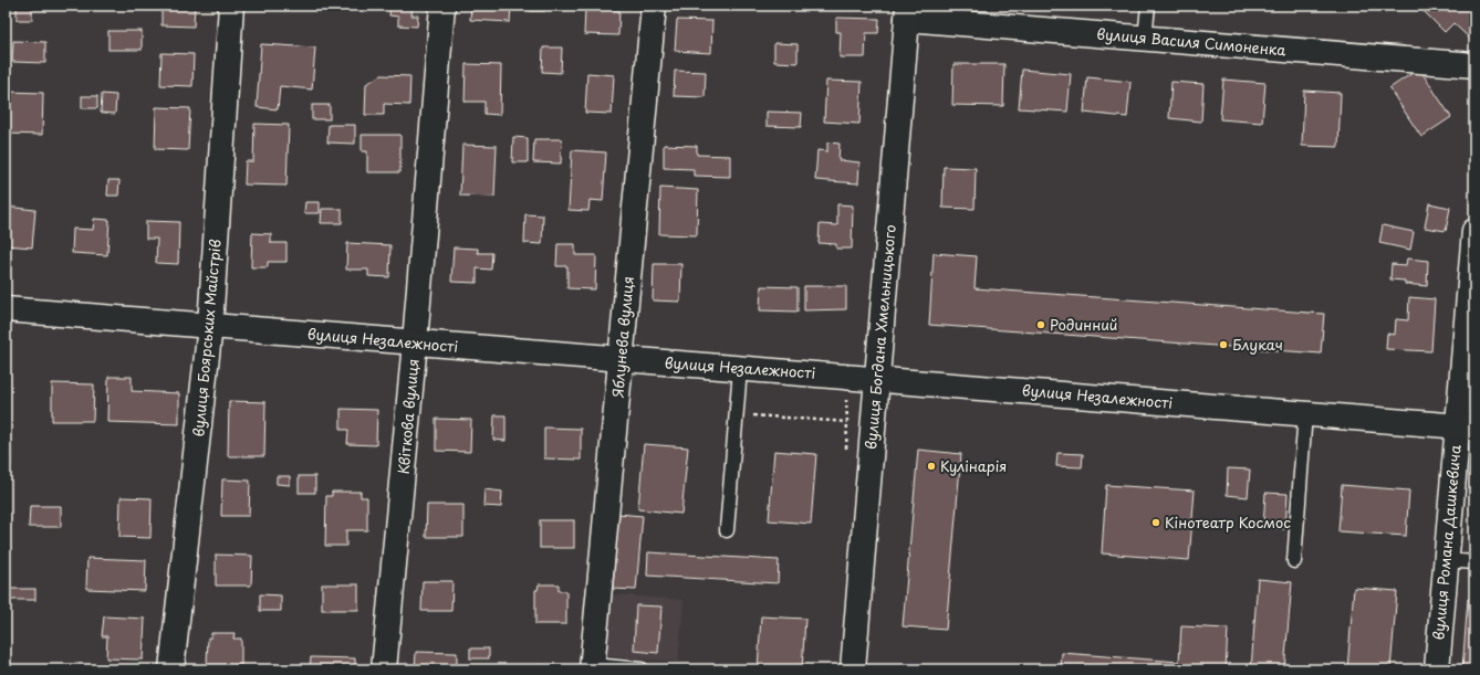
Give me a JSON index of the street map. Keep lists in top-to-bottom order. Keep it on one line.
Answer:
{"streets":{"street":["вулиця Василя Симоненка","Яблунева вулиця","вулиця Богдана Хмельницького","вулиця Боярських Майстрів","вулиця Незалежності","Квіткова вулиця","вулиця Романа Дашкевича"]},"crossings":[["вулиця Василя Симоненка","вулиця Богдана Хмельницького"],["Яблунева вулиця","вулиця Незалежності"],["вулиця Богдана Хмельницького","вулиця Незалежності"],["вулиця Боярських Майстрів","вулиця Незалежності"],["вулиця Незалежності","Квіткова вулиця"],["вулиця Незалежності","вулиця Романа Дашкевича"]],"places":["Родинний","Блукач","Кулінарія","Кінотеатр Космос"]}
